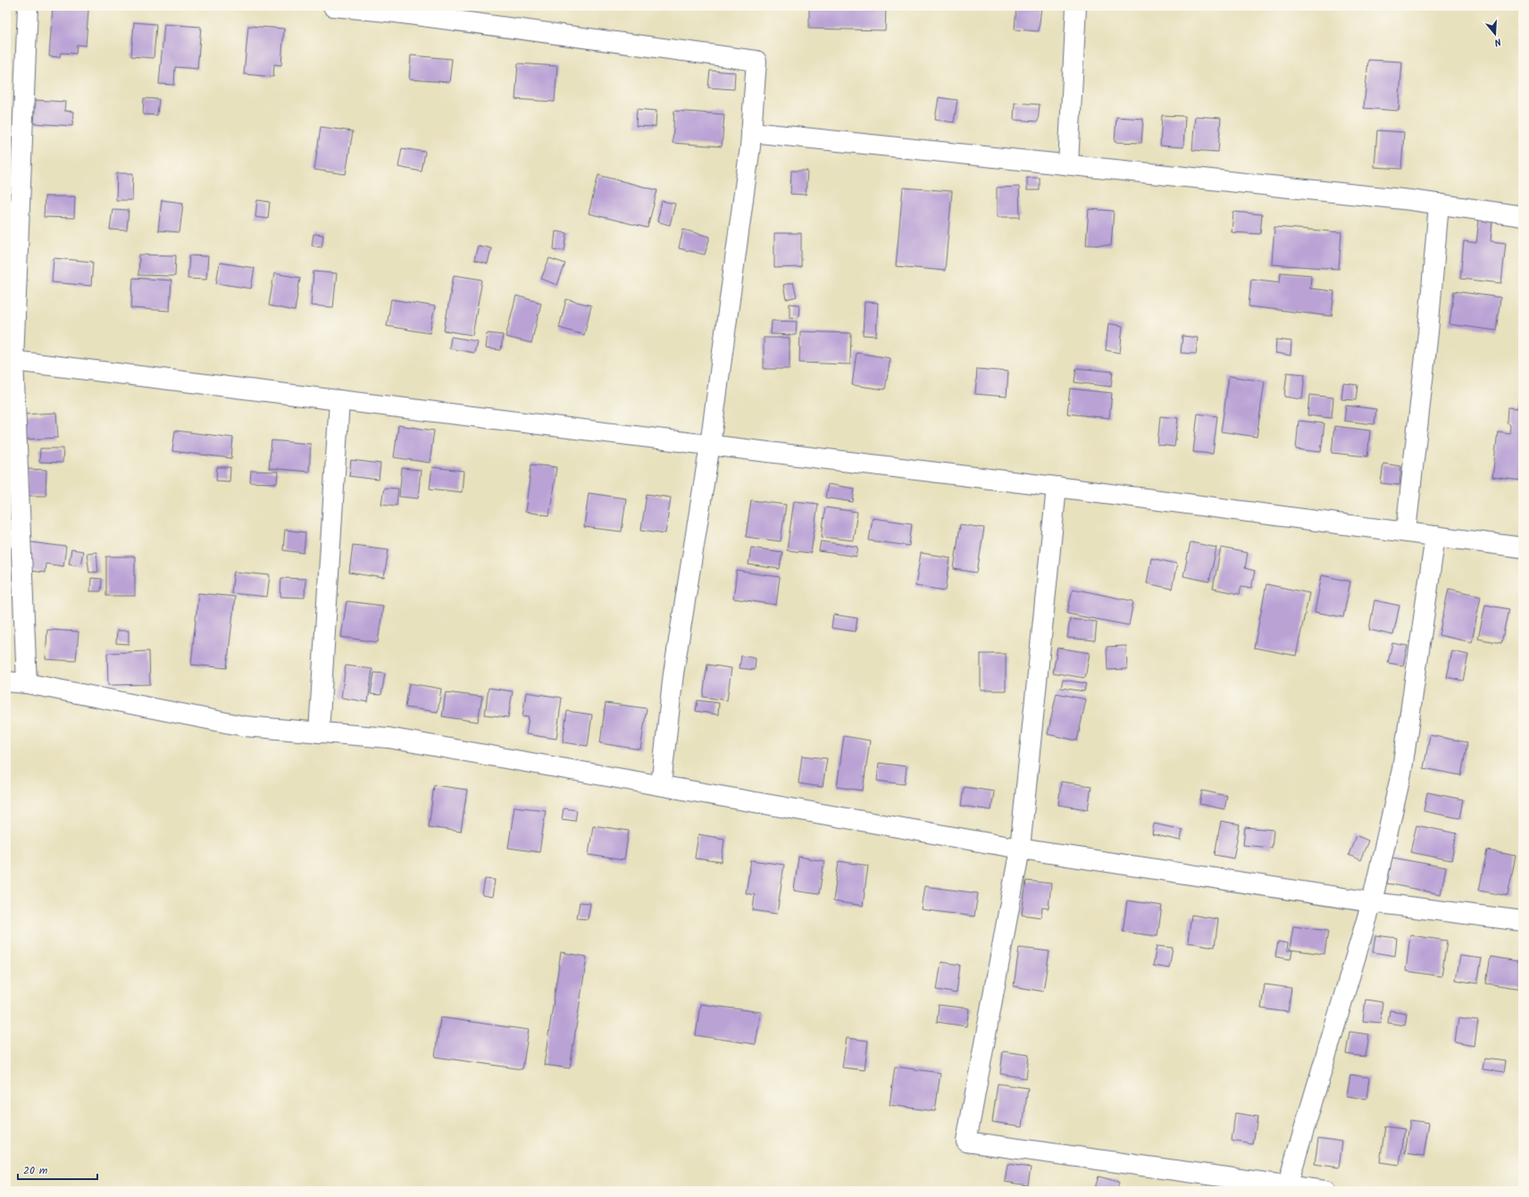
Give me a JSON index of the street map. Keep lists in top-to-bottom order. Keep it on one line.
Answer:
{"scale_bar":"20 m","north":"bottom"}
